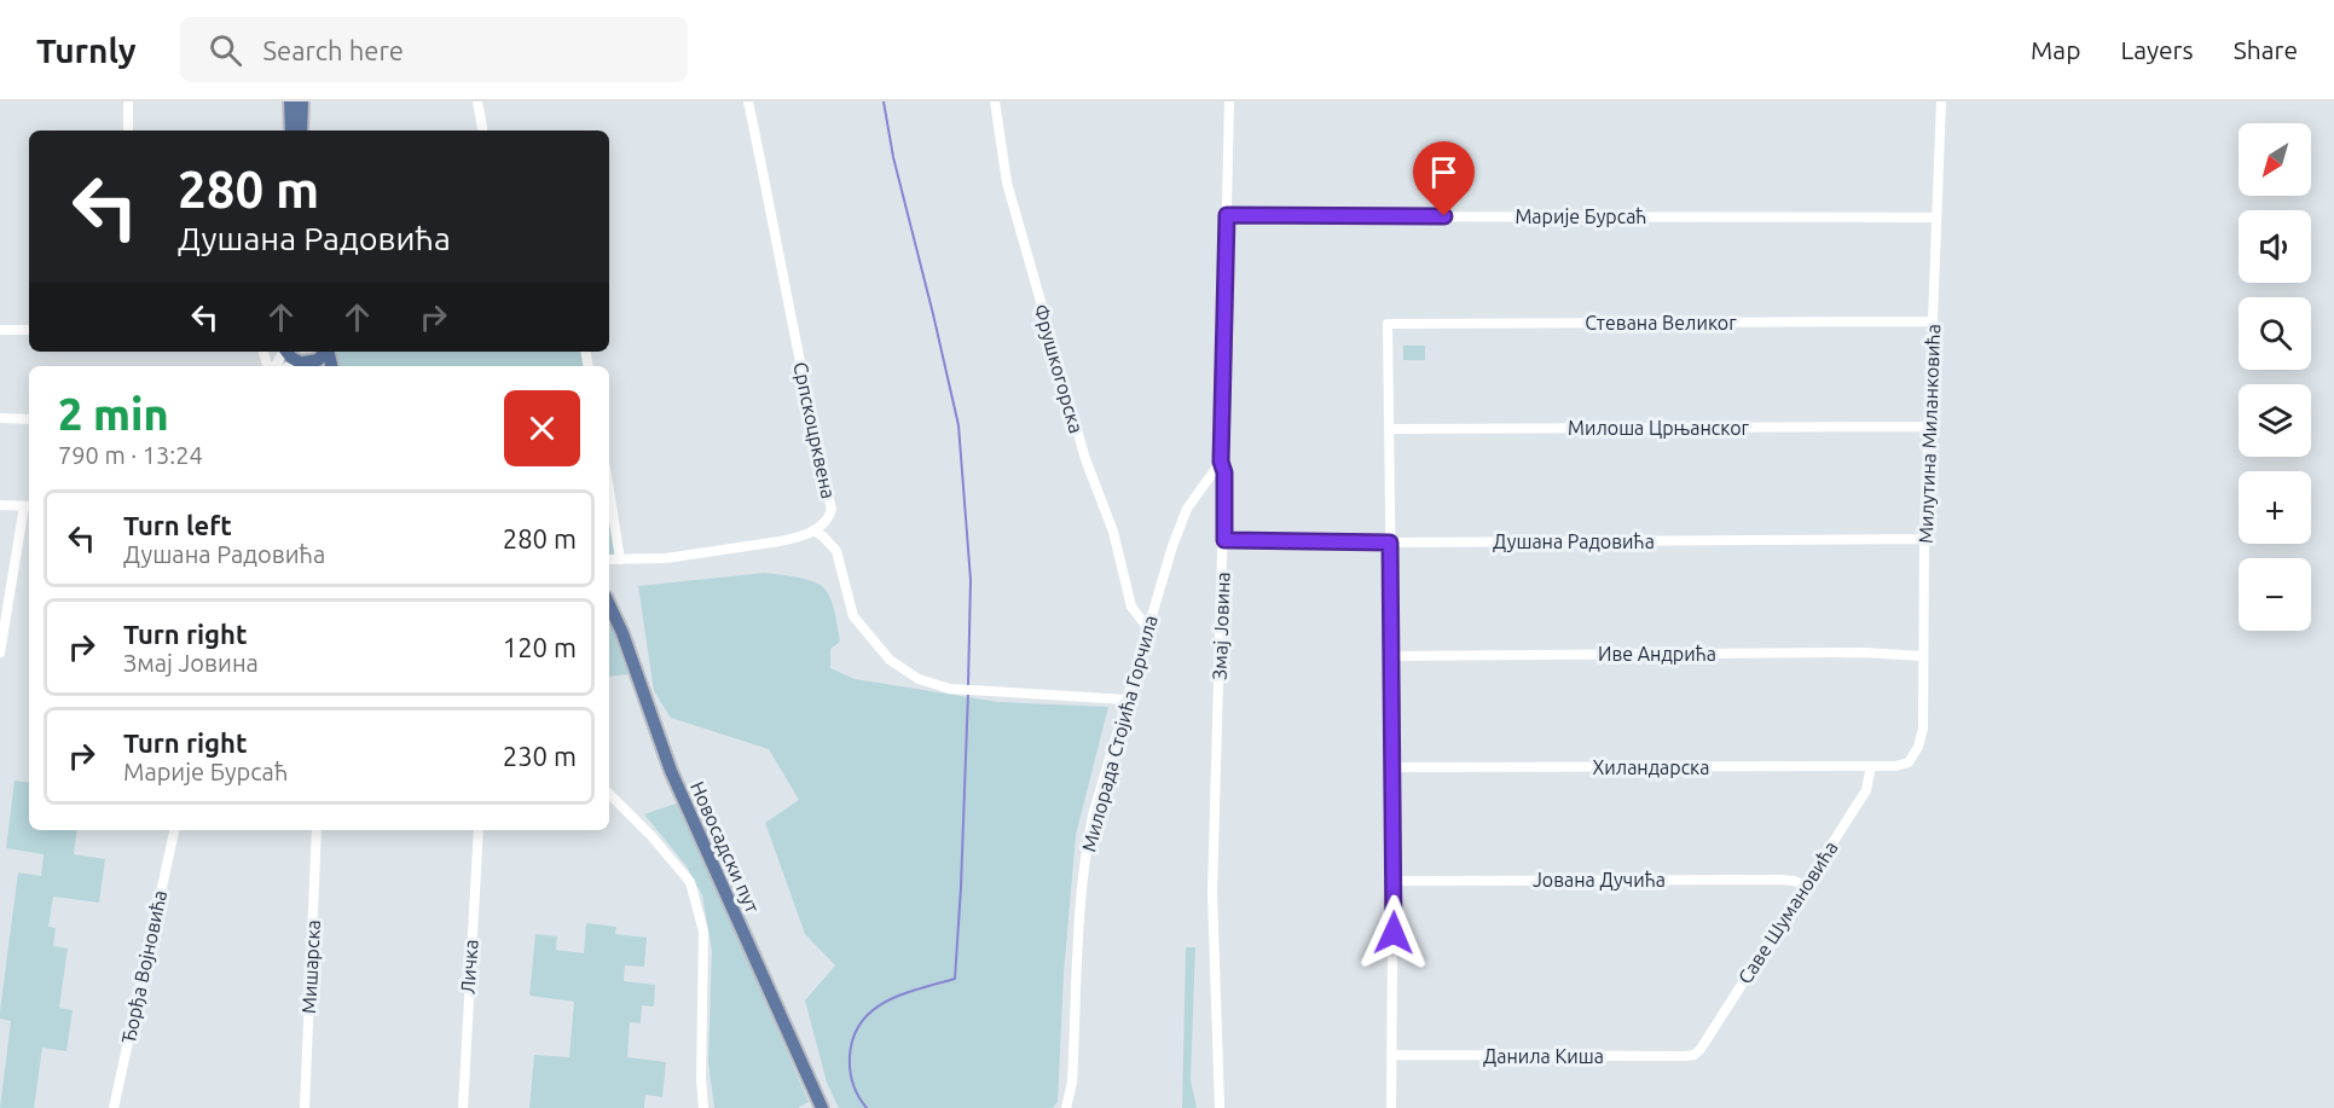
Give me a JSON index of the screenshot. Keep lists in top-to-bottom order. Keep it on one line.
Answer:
{"streets":{"main road":["Новосадски пут"],"street":["Марије Бурсаћ","Стевана Великог","Фрушкогорска","Милоша Црњанског","Српскоцрквена","Милутина Миланковића","Душана Радовића","Змај Јовина","Иве Андрића","Милорада Стојића Горчила","Хиландарска","Јована Дучића","Саве Шумановића","Ђорђа Војновића","Мишарска","Личка","Данила Киша"]},"crossings":[["Марије Бурсаћ","Милутина Миланковића"],["Марије Бурсаћ","Змај Јовина"],["Стевана Великог","Милоша Црњанског"],["Стевана Великог","Милутина Миланковића"],["Фрушкогорска","Милорада Стојића Горчила"],["Милоша Црњанског","Милутина Миланковића"],["Милутина Миланковића","Душана Радовића"],["Милутина Миланковића","Иве Андрића"],["Милутина Миланковића","Хиландарска"],["Душана Радовића","Змај Јовина"],["Змај Јовина","Милорада Стојића Горчила"],["Хиландарска","Саве Шумановића"],["Јована Дучића","Саве Шумановића"],["Саве Шумановића","Данила Киша"]],"north":"bottom left","page":{"header":"Turnly","search":"Search here","nav":["Map","Layers","Share"],"map_buttons":["+","−"],"turn":["280 m","Душана Радовића"],"heading":["2 min","790 m · 13:24"],"list":[{"name":"Turn left","note":"Душана Радовића","value":"280 m"},{"name":"Turn right","note":"Змај Јовина","value":"120 m"},{"name":"Turn right","note":"Марије Бурсаћ","value":"230 m"}]}}
